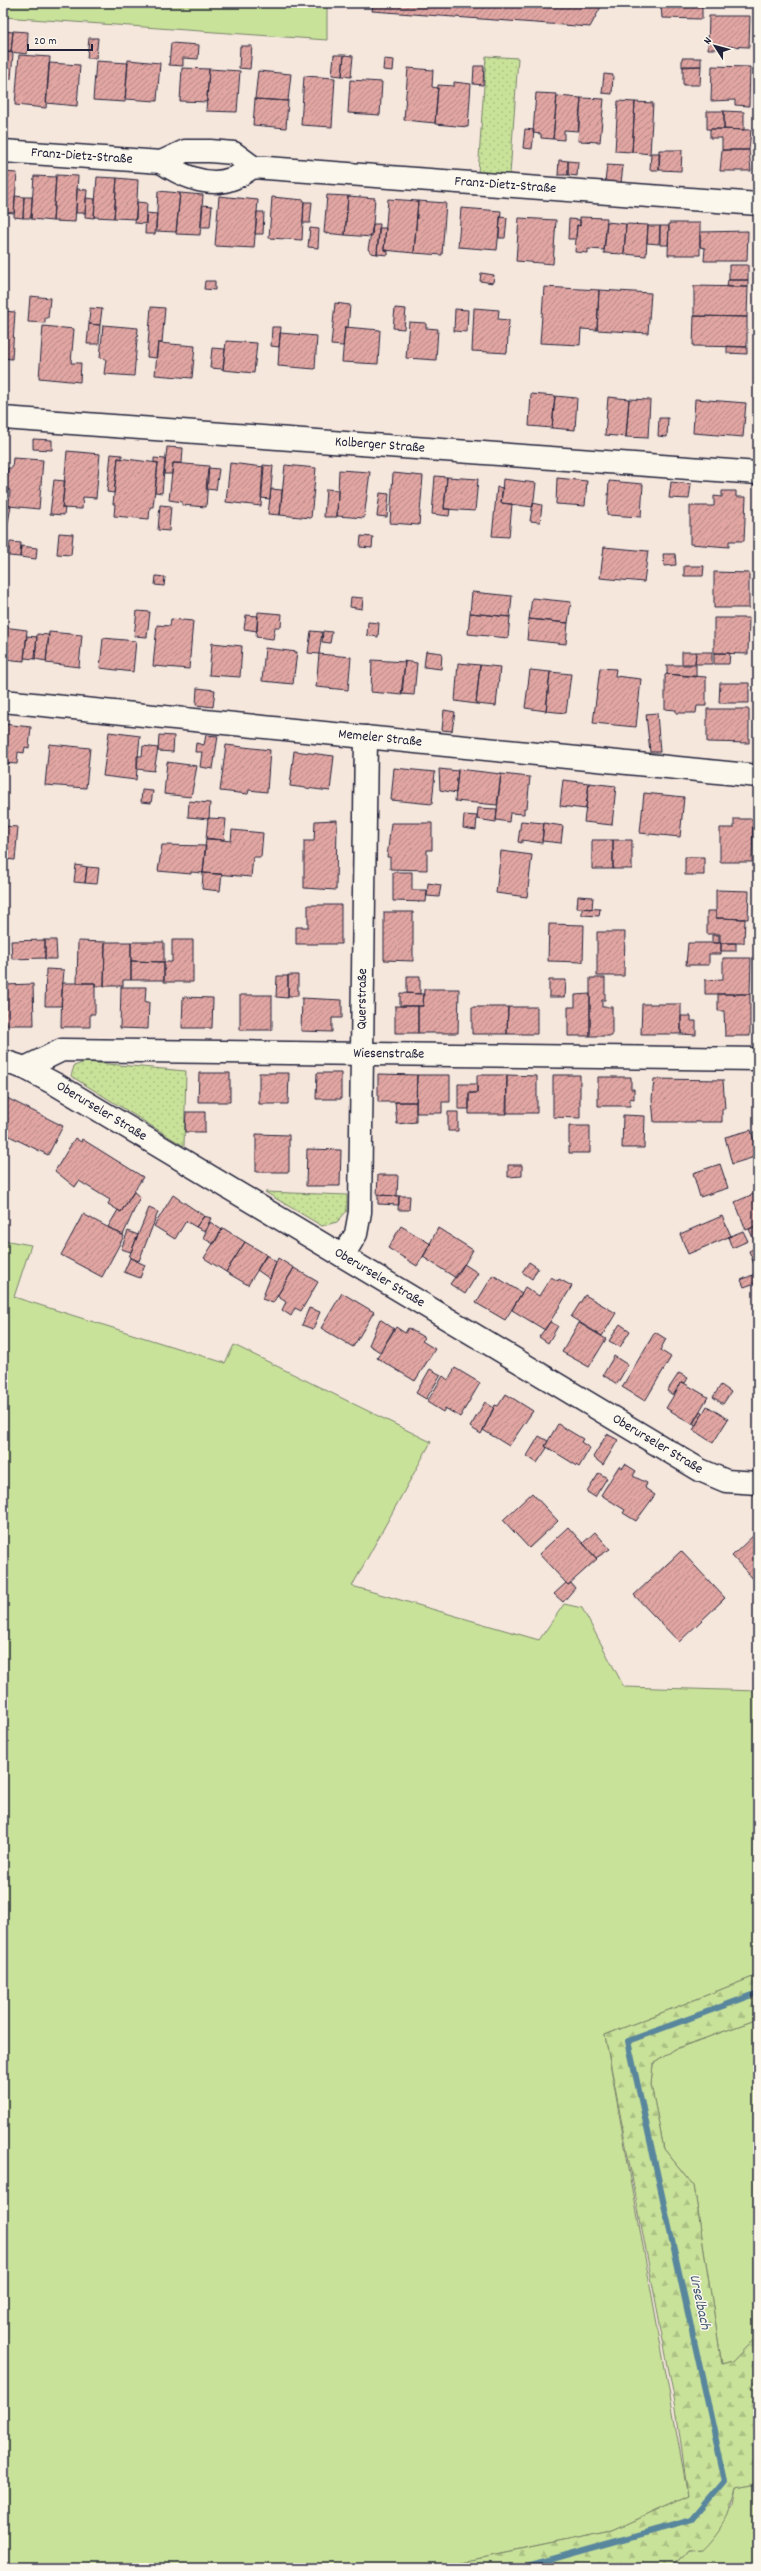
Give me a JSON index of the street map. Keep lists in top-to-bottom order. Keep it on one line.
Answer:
{"streets":{"street":["Franz-Dietz-Straße","Kolberger Straße","Memeler Straße","Querstraße","Wiesenstraße","Oberurseler Straße"]},"crossings":[["Memeler Straße","Querstraße"],["Querstraße","Wiesenstraße"],["Querstraße","Oberurseler Straße"],["Wiesenstraße","Oberurseler Straße"]],"water":["Urselbach"],"scale_bar":"20 m","north":"top left"}
